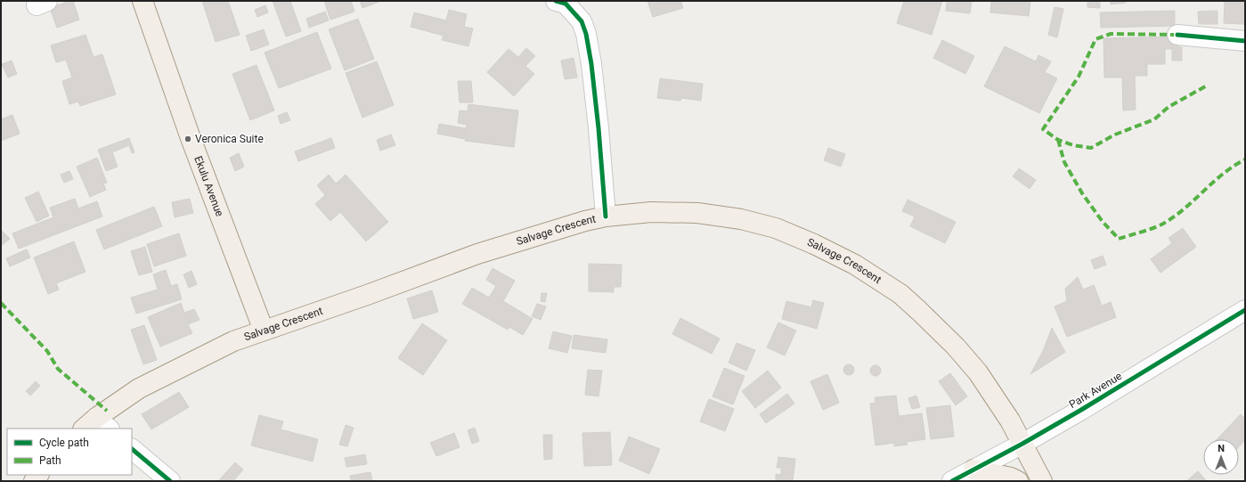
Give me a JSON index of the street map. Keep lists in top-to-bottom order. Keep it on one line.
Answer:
{"streets":{"main road":["Ekulu Avenue","Salvage Crescent"],"street":["Park Avenue"]},"crossings":[["Ekulu Avenue","Salvage Crescent"],["Salvage Crescent","Park Avenue"]],"places":["Veronica Suite"],"legend":["Cycle path","Path"],"north":"top"}
